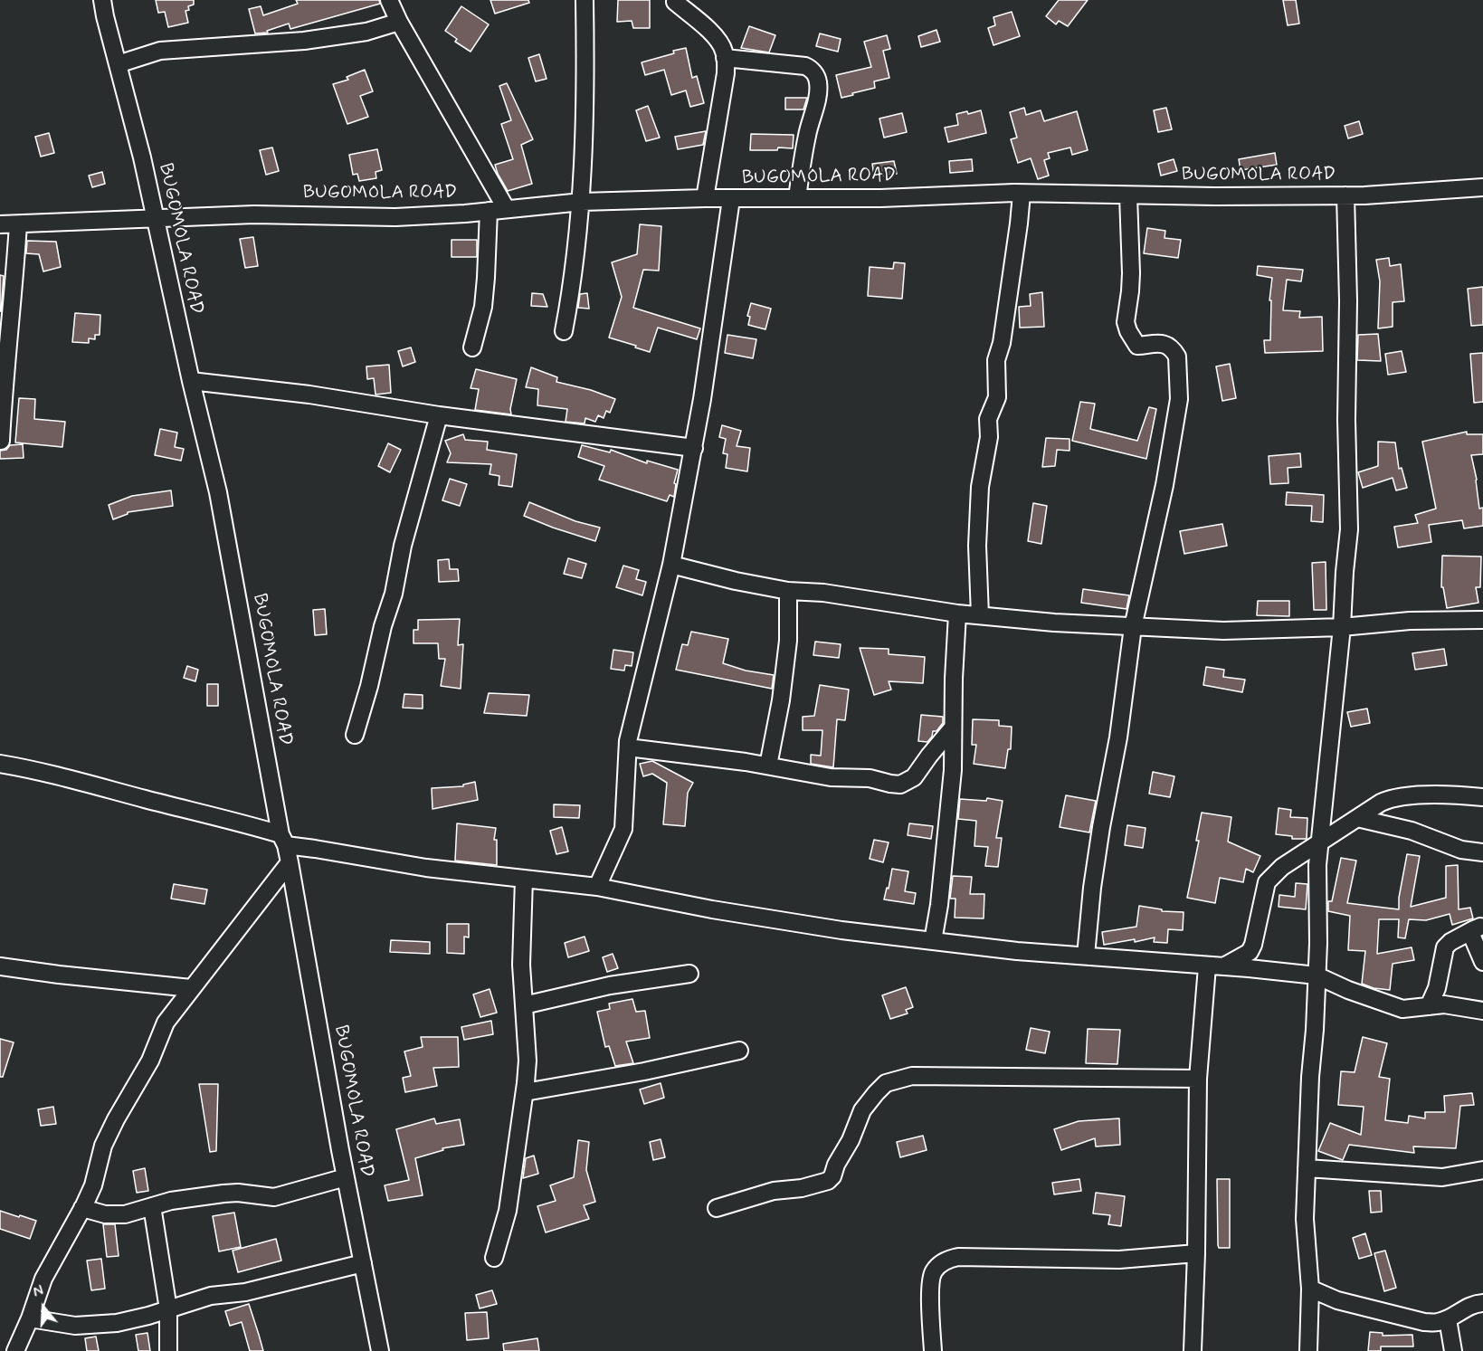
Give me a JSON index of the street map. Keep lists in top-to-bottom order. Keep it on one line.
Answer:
{"streets":{"street":["BUGOMOLA ROAD"]},"north":"top"}
